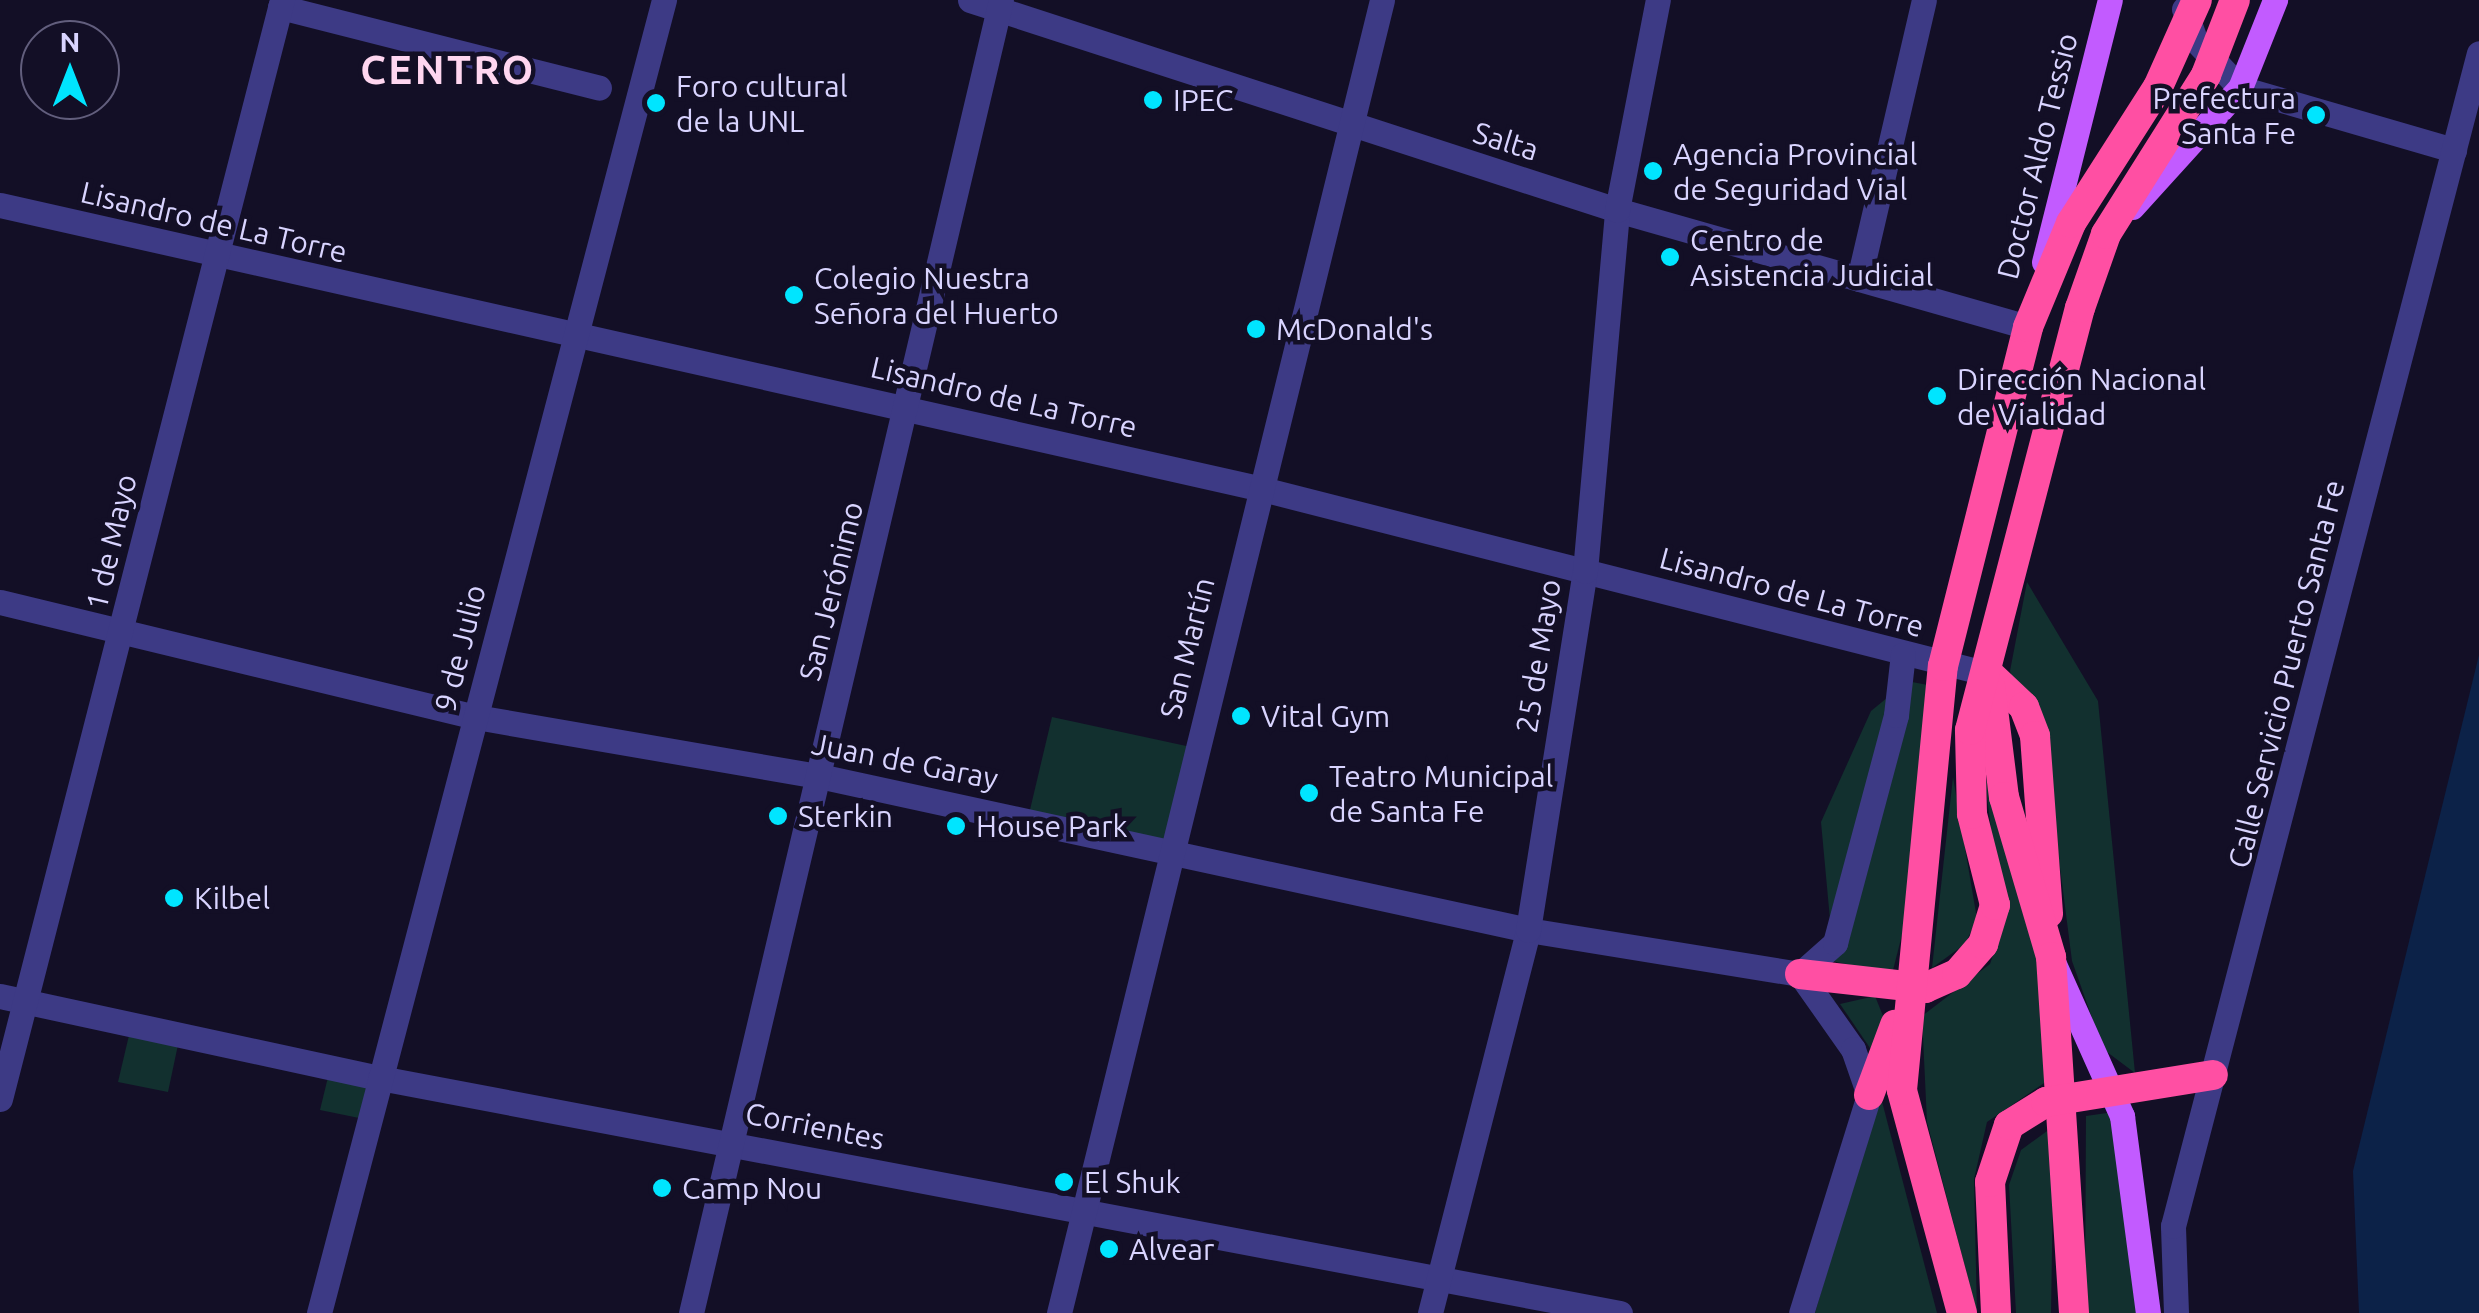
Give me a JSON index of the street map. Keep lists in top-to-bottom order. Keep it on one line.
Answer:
{"streets":{"main road":["Doctor Aldo Tessio"],"street":["Salta","Lisandro de La Torre","1 de Mayo","San Jerónimo","9 de Julio","San Martín","25 de Mayo","Calle Servicio Puerto Santa Fe","Juan de Garay","Corrientes"]},"crossings":[["Salta","Doctor Aldo Tessio"],["Salta","San Jerónimo"],["Salta","San Martín"],["Salta","25 de Mayo"],["Lisandro de La Torre","1 de Mayo"],["Lisandro de La Torre","San Jerónimo"],["Lisandro de La Torre","9 de Julio"],["Lisandro de La Torre","San Martín"],["Lisandro de La Torre","25 de Mayo"],["1 de Mayo","Juan de Garay"],["1 de Mayo","Corrientes"],["San Jerónimo","Juan de Garay"],["San Jerónimo","Corrientes"],["9 de Julio","Juan de Garay"],["9 de Julio","Corrientes"],["San Martín","Juan de Garay"],["San Martín","Corrientes"],["25 de Mayo","Juan de Garay"],["25 de Mayo","Corrientes"]],"districts":["CENTRO"],"places":["IPEC","Foro cultural de la UNL","Prefectura Santa Fe","Agencia Provincial de Seguridad Vial","Centro de Asistencia Judicial","Colegio Nuestra Señora del Huerto","McDonald's","Dirección Nacional de Vialidad","Vital Gym","Teatro Municipal de Santa Fe","Sterkin","House Park","Kilbel","El Shuk","Camp Nou","Alvear"],"north":"top"}
